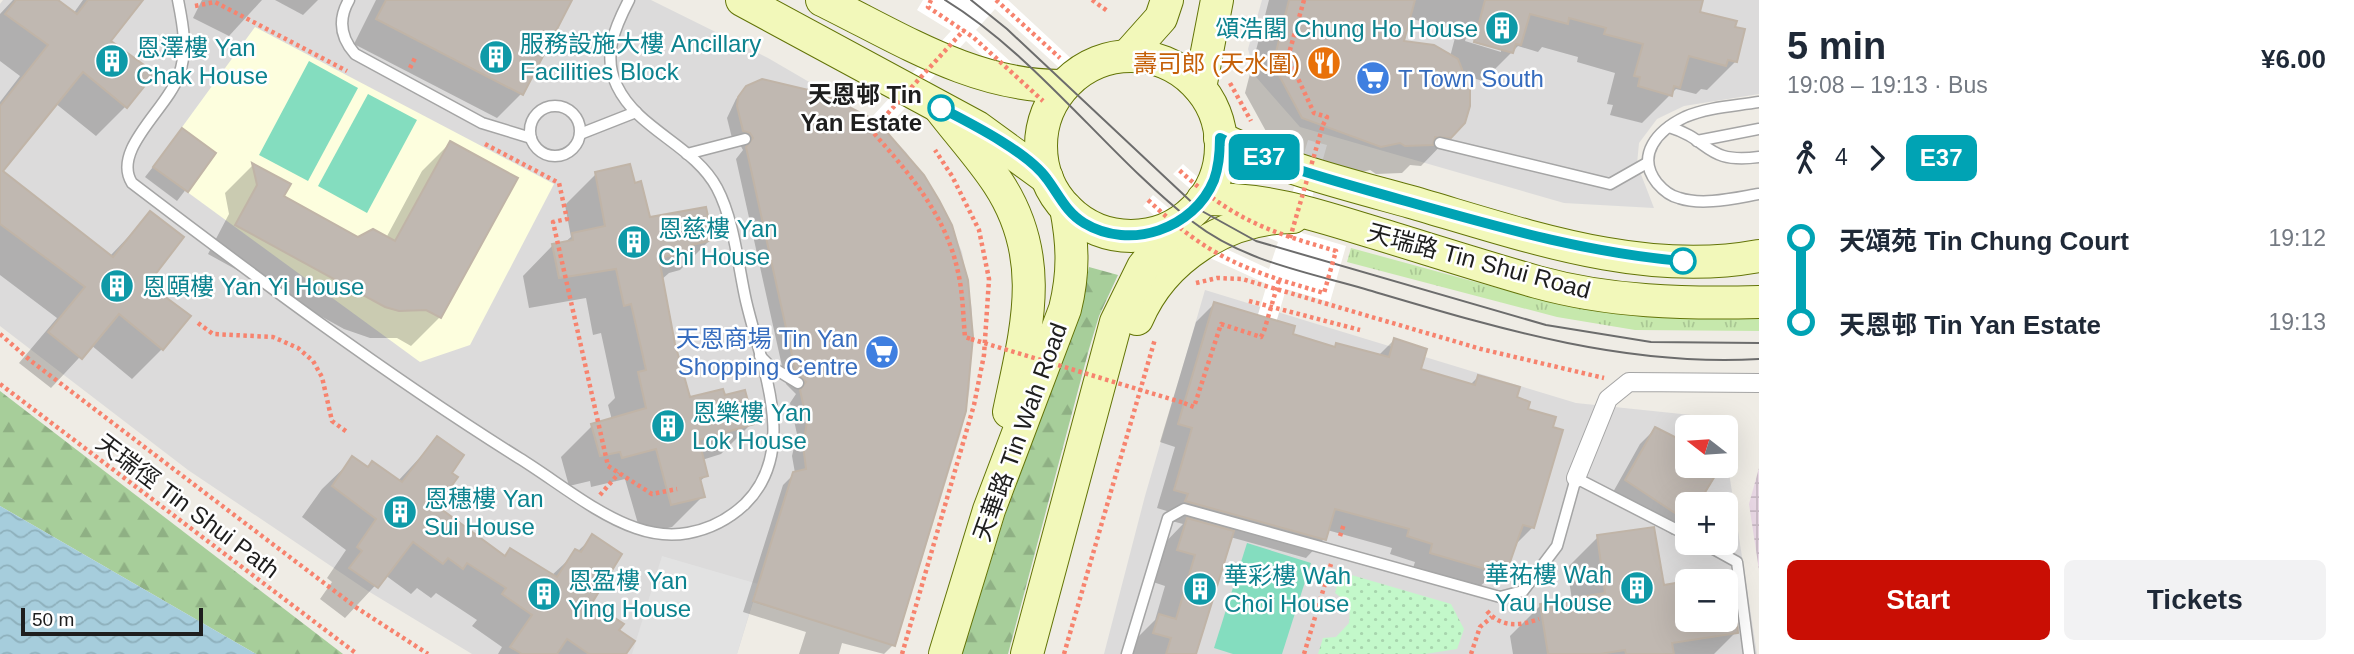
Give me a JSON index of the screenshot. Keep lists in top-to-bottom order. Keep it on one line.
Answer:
{"streets":{"main road":["天瑞路 Tin Shui Road","天華路 Tin Wah Road"],"path":["天瑞徑 Tin Shui Path"]},"crossings":[["天瑞路 Tin Shui Road","天華路 Tin Wah Road"]],"places":{"building":["頌浩閣 Chung Ho House","服務設施大樓 Ancillary Facilities Block","恩澤樓 Yan Chak House","恩慈樓 Yan Chi House","恩頤樓 Yan Yi House","恩樂樓 Yan Lok House","恩穗樓 Yan Sui House","華祐樓 Wah Yau House","華彩樓 Wah Choi House","恩盈樓 Yan Ying House"],"restaurant":["壽司郎 (天水圍)"],"supermarket":["T Town South","天恩商場 Tin Yan Shopping Centre"],"other":["天恩邨 Tin Yan Estate"]},"lines":["bus line E37"],"scale_bar":"50 m","north":"left","page":{"on_map":"E37","heading":["5 min","19:08 – 19:13 · Bus","¥6.00"],"legs":["4","E37"],"list":[{"name":"天頌苑 Tin Chung Court","value":"19:12"},{"name":"天恩邨 Tin Yan Estate","value":"19:13"}],"map_buttons":["+","−"],"buttons":["Start","Tickets"],"scale":"50 m"}}
